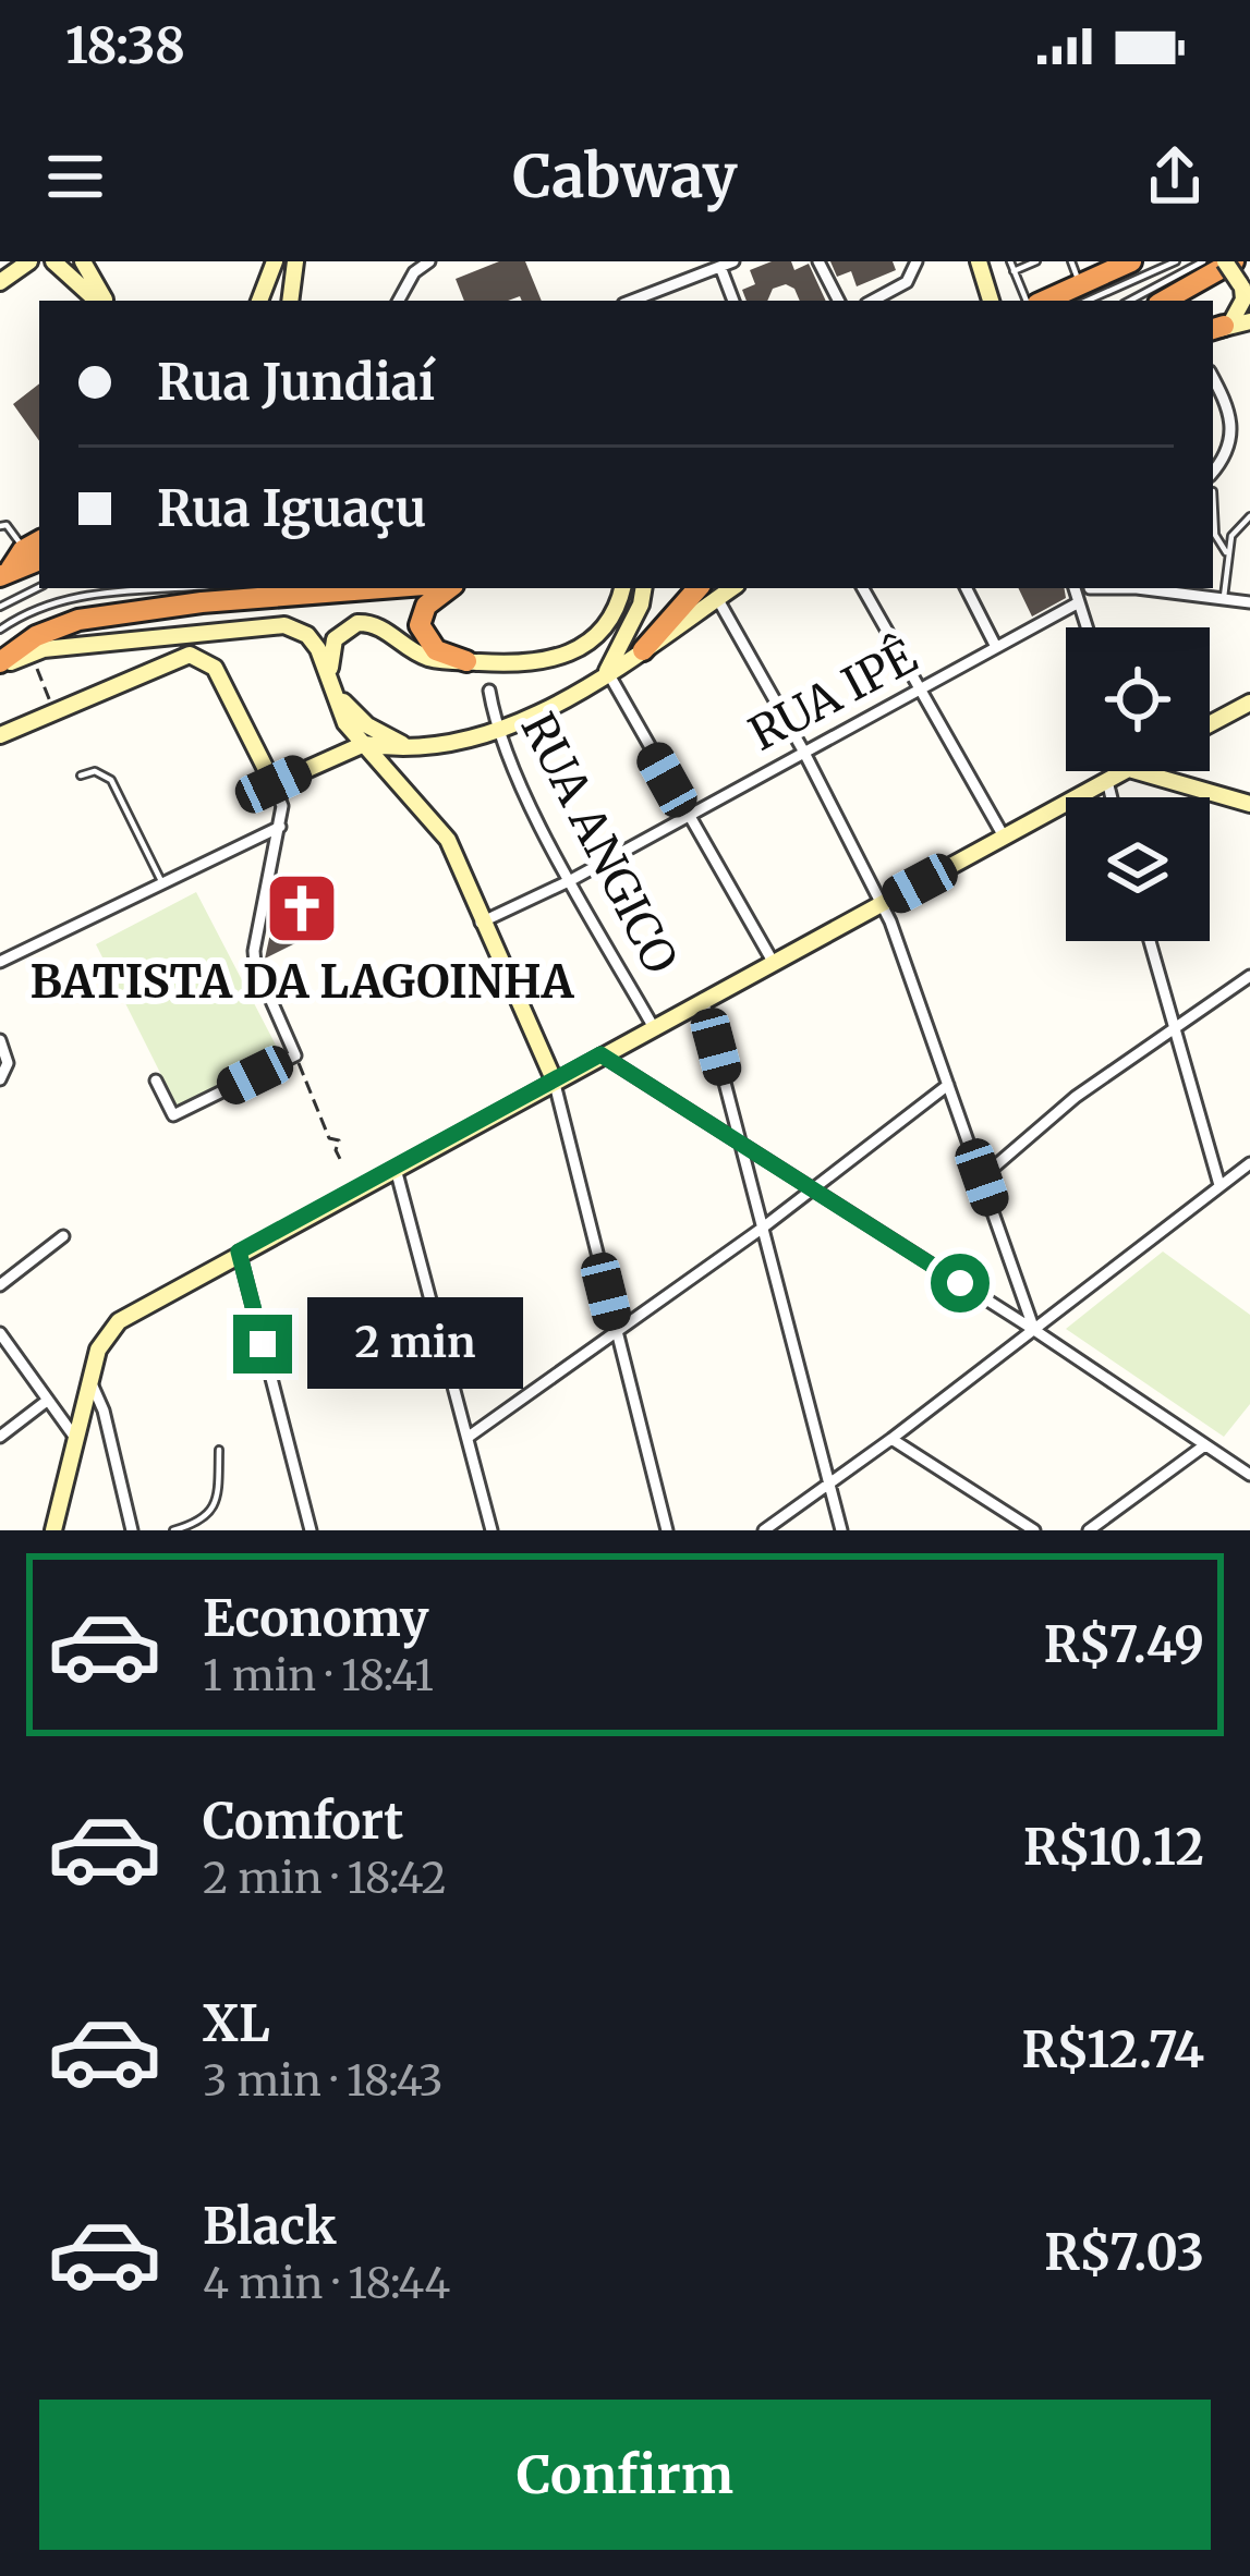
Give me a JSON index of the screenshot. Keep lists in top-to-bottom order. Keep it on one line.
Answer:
{"streets":{"street":["RUA IPÊ","RUA ANGICO"]},"crossings":[["RUA IPÊ","RUA ANGICO"]],"places":{"church":["BATISTA DA LAGOINHA"]},"page":{"status":"18:38","header":"Cabway","banner":["Rua Jundiaí","Rua Iguaçu"],"bubble":"2 min","list":[{"name":"Economy","note":"1 min · 18:41","value":"R$7.49"},{"name":"Comfort","note":"2 min · 18:42","value":"R$10.12"},{"name":"XL","note":"3 min · 18:43","value":"R$12.74"},{"name":"Black","note":"4 min · 18:44","value":"R$7.03"}],"buttons":"Confirm"}}
